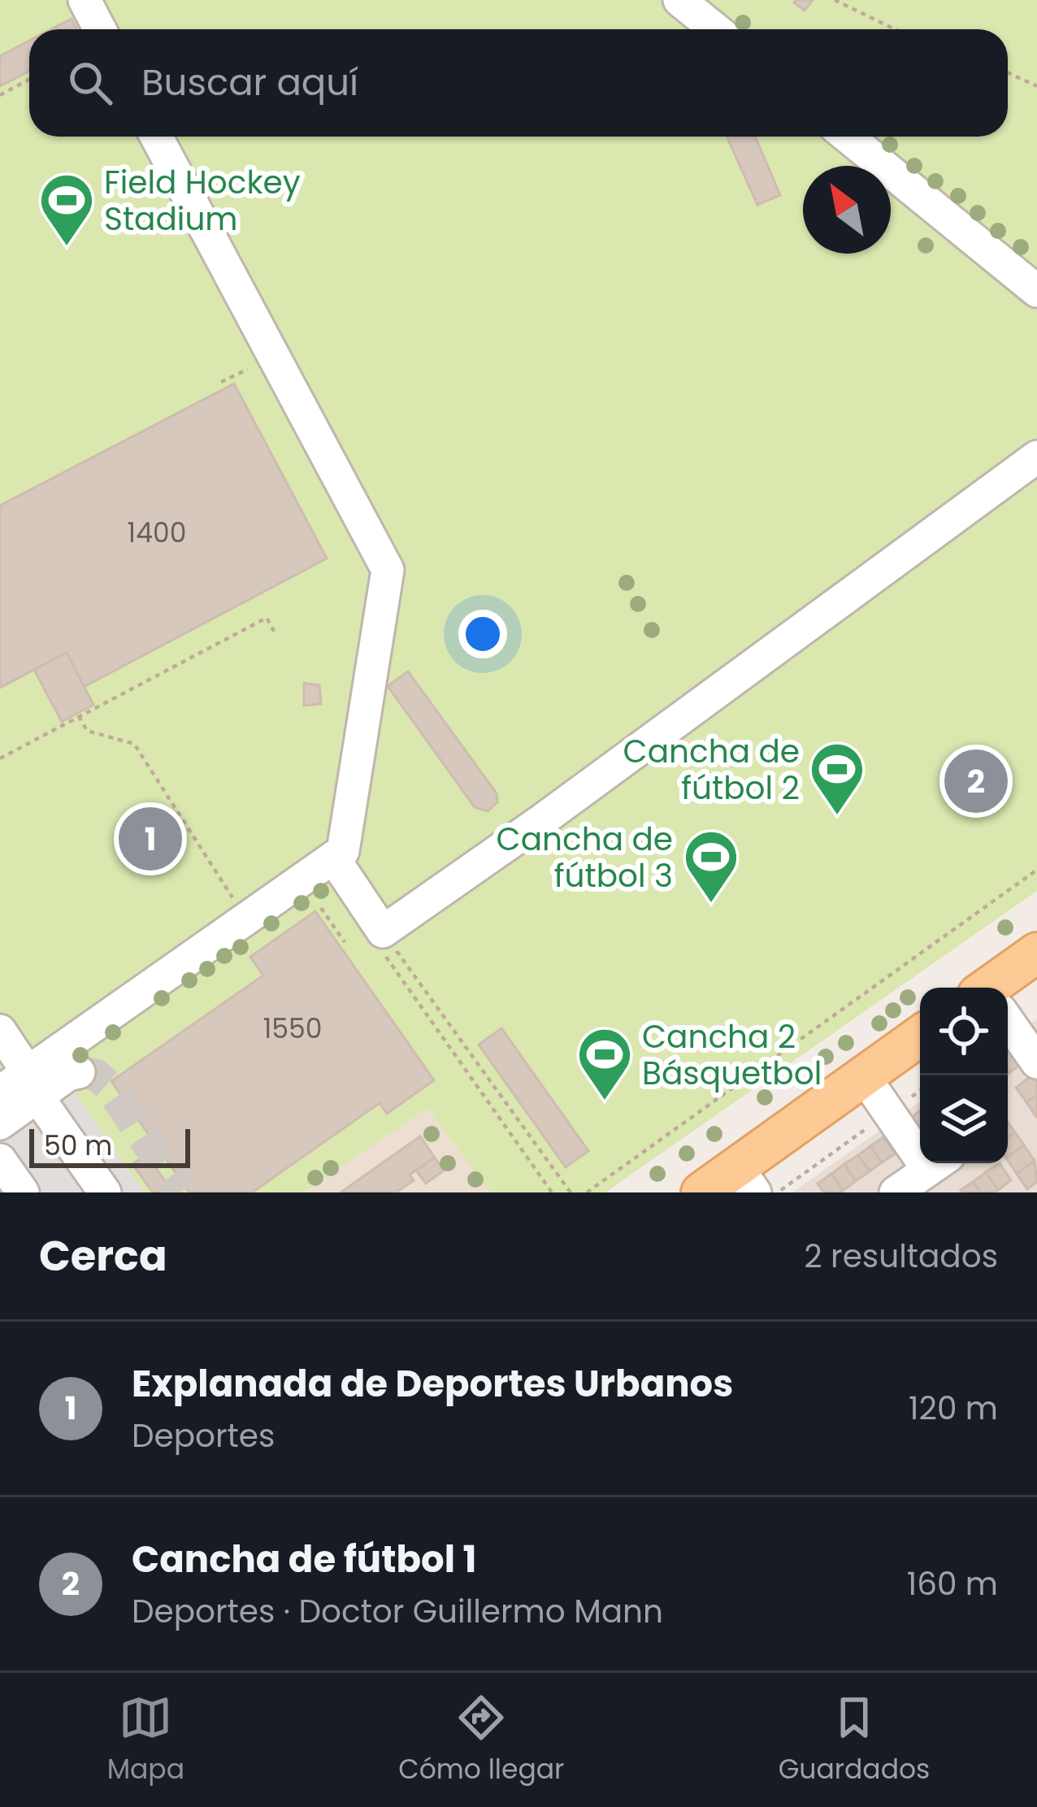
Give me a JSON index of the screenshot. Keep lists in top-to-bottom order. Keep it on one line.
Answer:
{"places":{"sports":["Field Hockey Stadium","Cancha de fútbol 2","Cancha de fútbol 3","Cancha 2 Básquetbol"]},"house_numbers":["1400","1550"],"scale_bar":"50 m","north":"top left","page":{"search":"Buscar aquí","pins":["2","1"],"scale":"50 m","heading":["Cerca","2 resultados"],"list":[{"mark":"1","name":"Explanada de Deportes Urbanos","note":"Deportes","value":"120 m"},{"mark":"2","name":"Cancha de fútbol 1","note":"Deportes · Doctor Guillermo Mann","value":"160 m"}],"nav":["Mapa","Cómo llegar","Guardados"]}}
